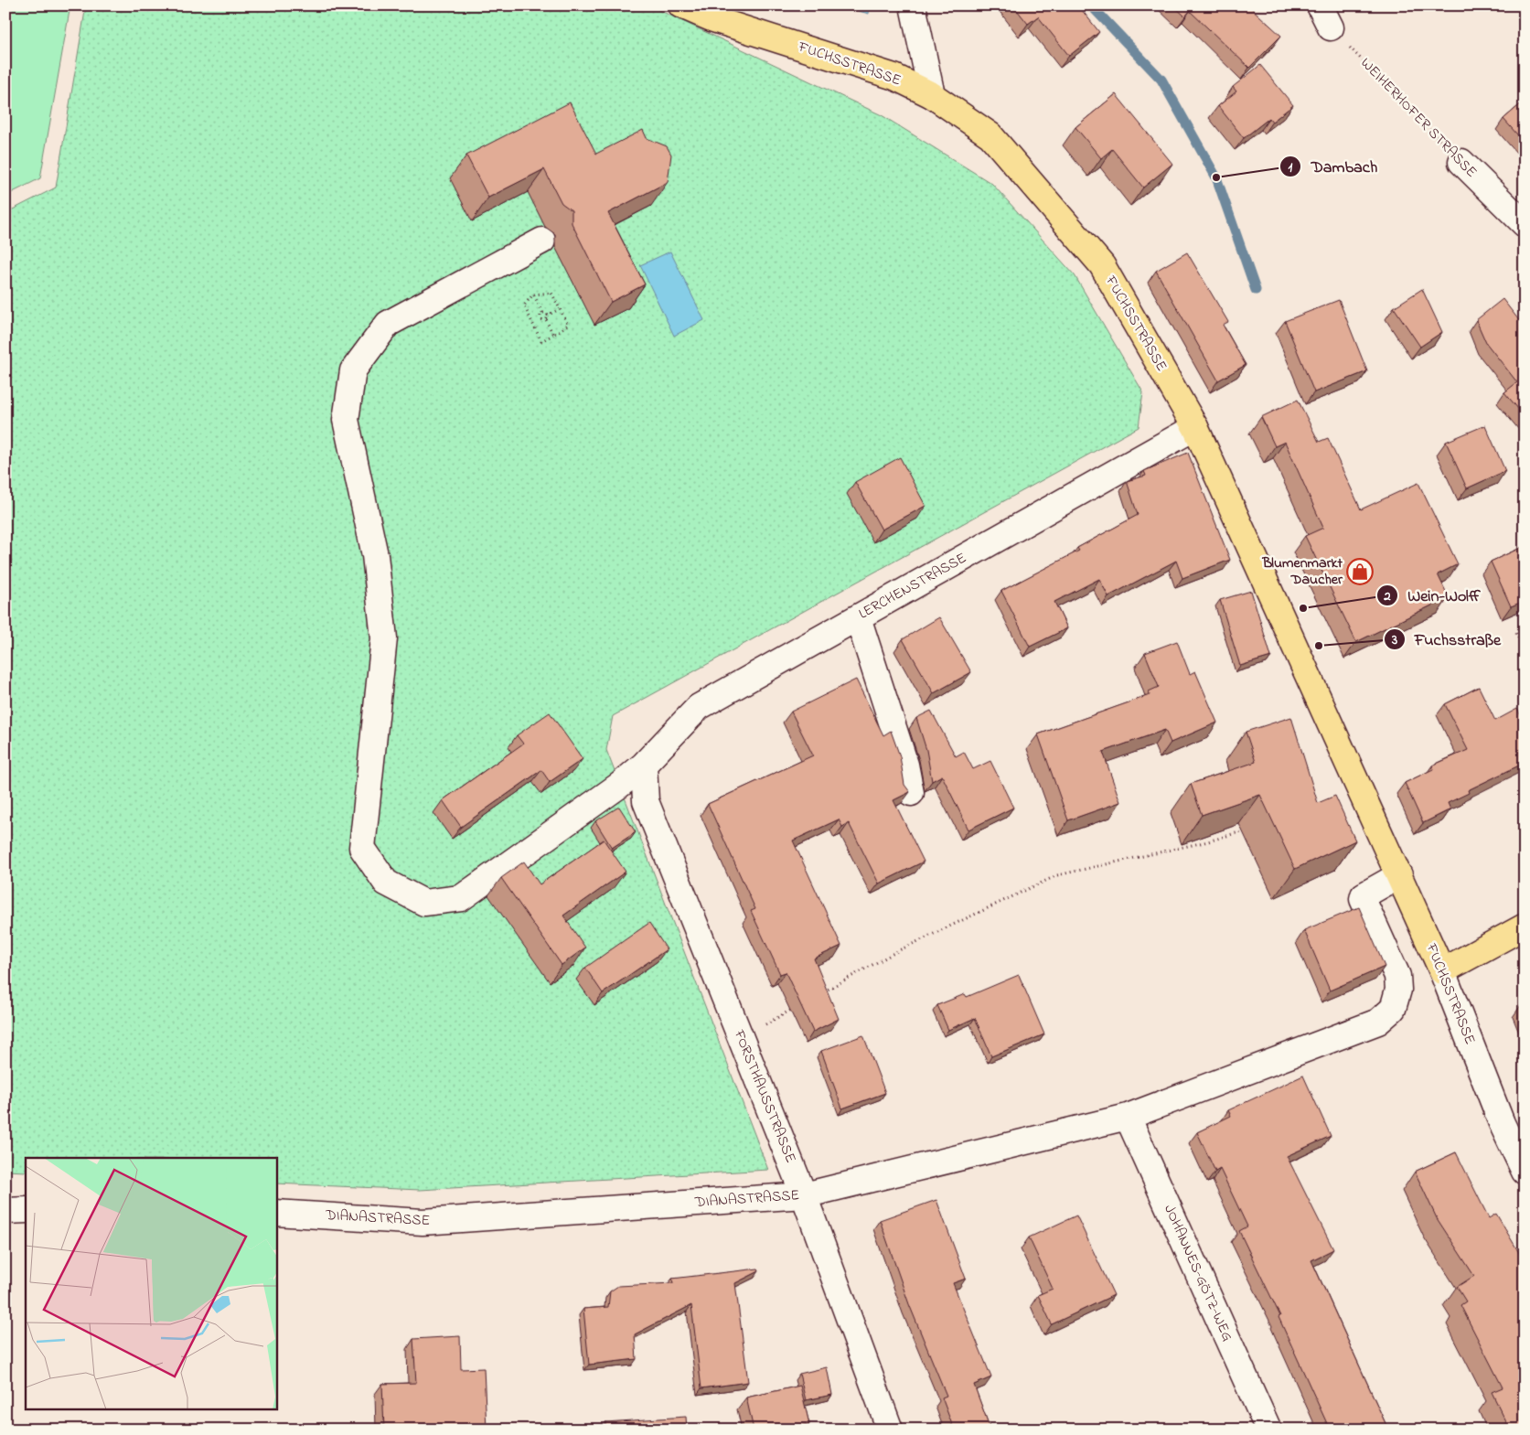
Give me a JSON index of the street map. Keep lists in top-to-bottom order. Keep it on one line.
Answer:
{"streets":{"main road":["FUCHSSTRASSE"],"street":["WEIHERHOFER STRASSE","LERCHENSTRASSE","FORSTHAUSSTRASSE","DIANASTRASSE","JOHANNES-GÖTZ-WEG"]},"crossings":[["FUCHSSTRASSE","LERCHENSTRASSE"],["FUCHSSTRASSE","DIANASTRASSE"],["LERCHENSTRASSE","FORSTHAUSSTRASSE"],["FORSTHAUSSTRASSE","DIANASTRASSE"],["DIANASTRASSE","JOHANNES-GÖTZ-WEG"]],"places":{"other":["Dambach","Wein-Wolff","Fuchsstraße"],"shop":["Blumenmarkt Daucher"]}}
